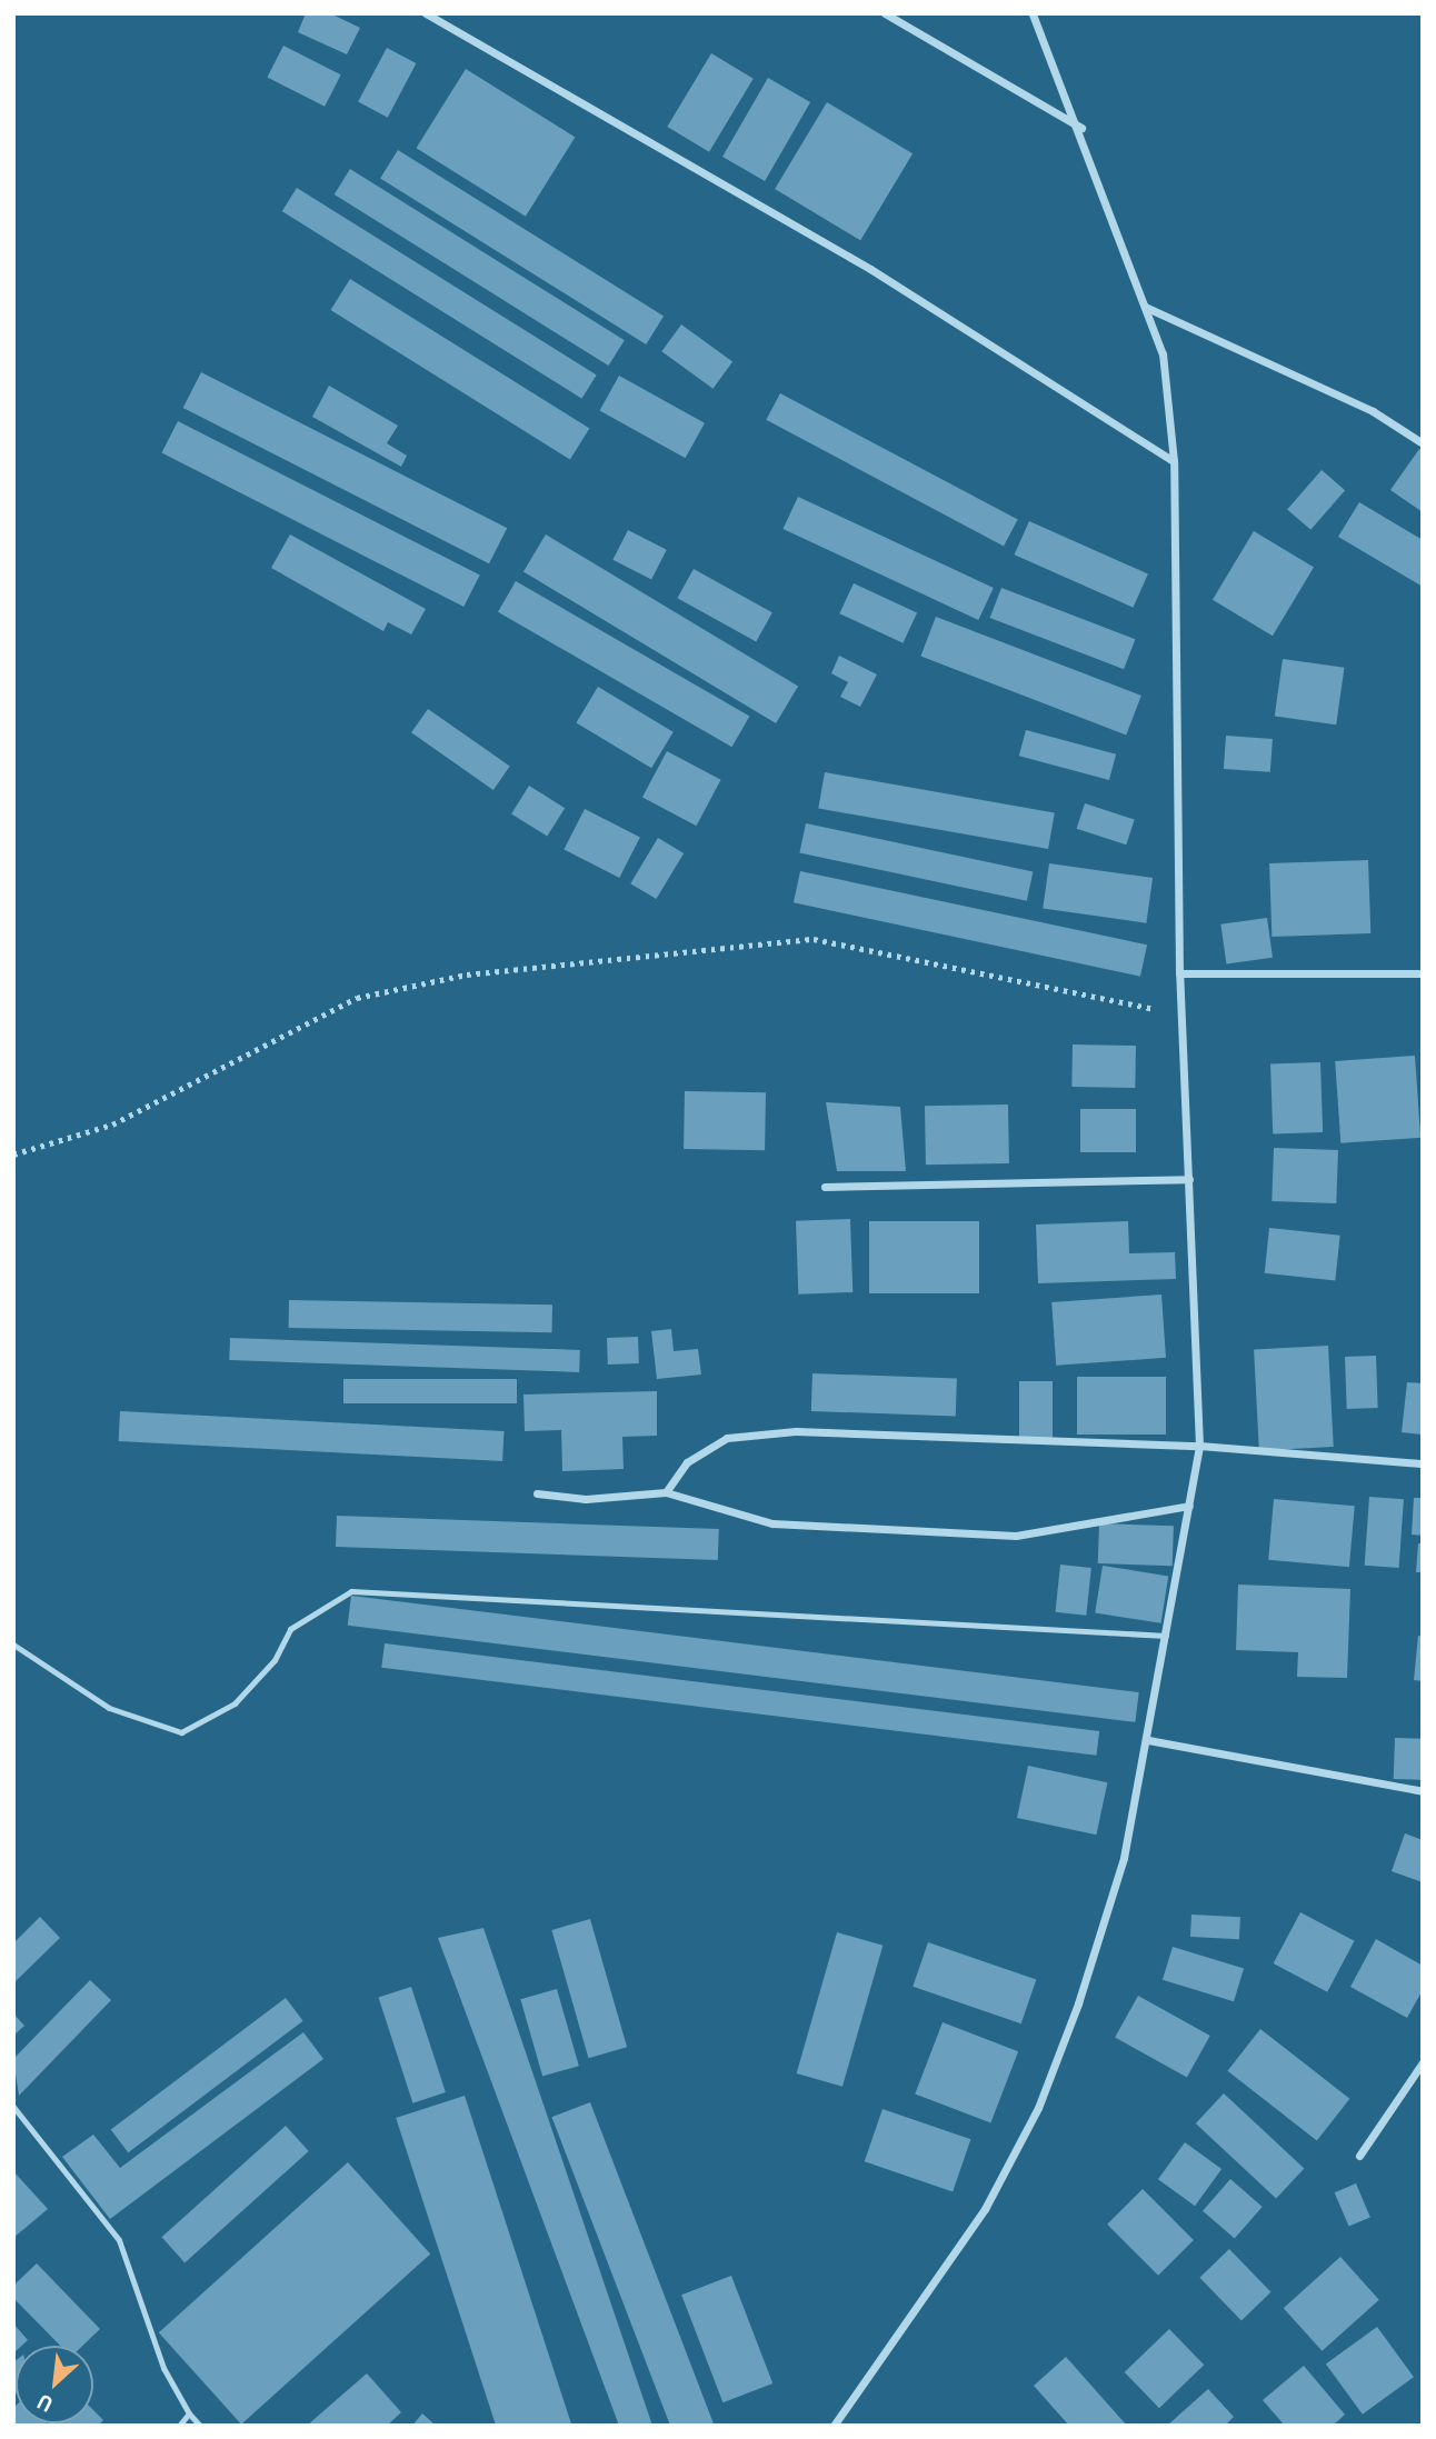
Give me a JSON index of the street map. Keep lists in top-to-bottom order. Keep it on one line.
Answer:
{"north":"bottom left"}
